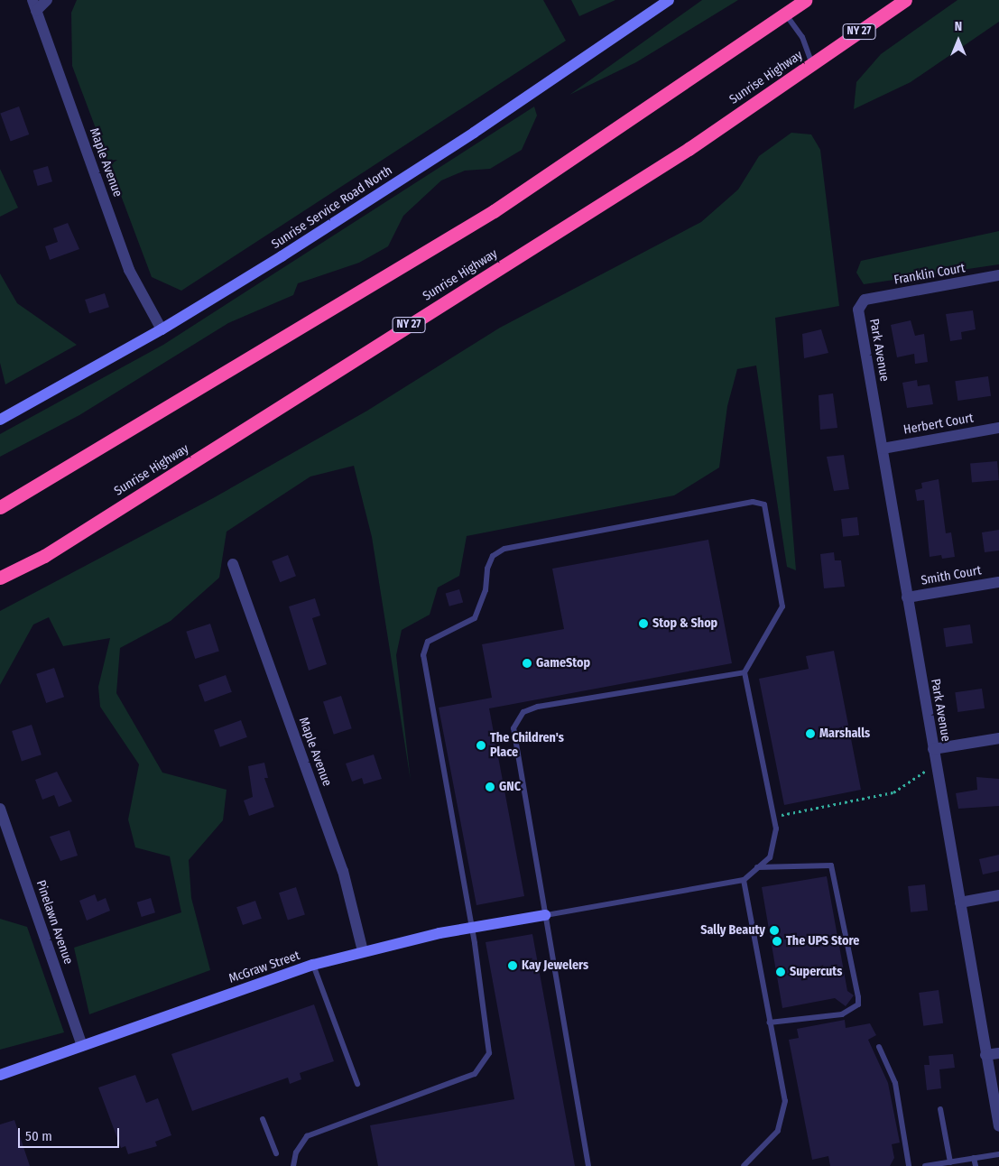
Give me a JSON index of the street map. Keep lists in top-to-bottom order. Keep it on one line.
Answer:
{"streets":{"highway":["NY 27","Sunrise Highway"],"street":["Maple Avenue","Sunrise Service Road North","Franklin Court","Park Avenue","Herbert Court","Smith Court","Pinelawn Avenue","McGraw Street"]},"crossings":[["Maple Avenue","Sunrise Service Road North"],["Maple Avenue","McGraw Street"],["Franklin Court","Park Avenue"],["Park Avenue","Herbert Court"],["Park Avenue","Smith Court"],["Pinelawn Avenue","McGraw Street"]],"places":["Stop & Shop","GameStop","Marshalls","The Children's Place","GNC","Sally Beauty","The UPS Store","Kay Jewelers","Supercuts"],"scale_bar":"50 m","north":"top"}
